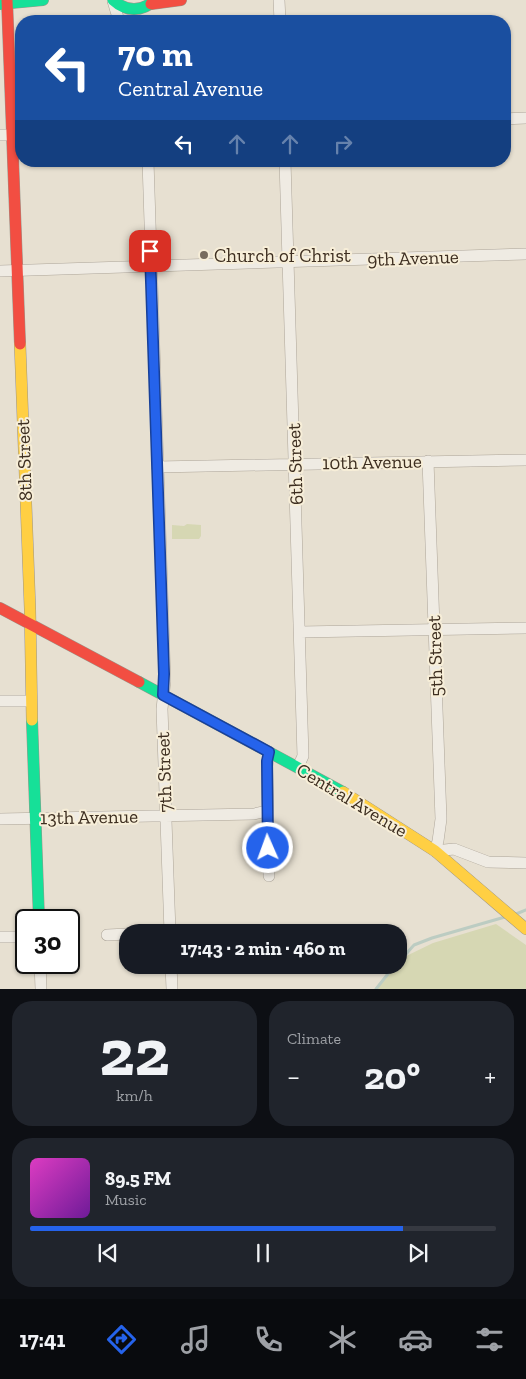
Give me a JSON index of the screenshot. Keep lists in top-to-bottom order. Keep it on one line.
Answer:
{"streets":{"street":["9th Avenue","8th Street","10th Avenue","6th Street","5th Street","7th Street","Central Avenue","13th Avenue"]},"crossings":[["9th Avenue","8th Street"],["9th Avenue","6th Street"],["9th Avenue","7th Street"],["8th Street","Central Avenue"],["8th Street","13th Avenue"],["10th Avenue","6th Street"],["10th Avenue","5th Street"],["10th Avenue","7th Street"],["6th Street","Central Avenue"],["5th Street","Central Avenue"],["7th Street","Central Avenue"],["7th Street","13th Avenue"]],"places":["Church of Christ"],"page":{"turn":["70 m","Central Avenue"],"limit":"30","trip":"17:43 · 2 min · 460 m","tile":[["22","km/h"],"Climate"],"heat":["−","20°","+"],"song":["89.5 FM","Music"],"tabs":"17:41"}}
